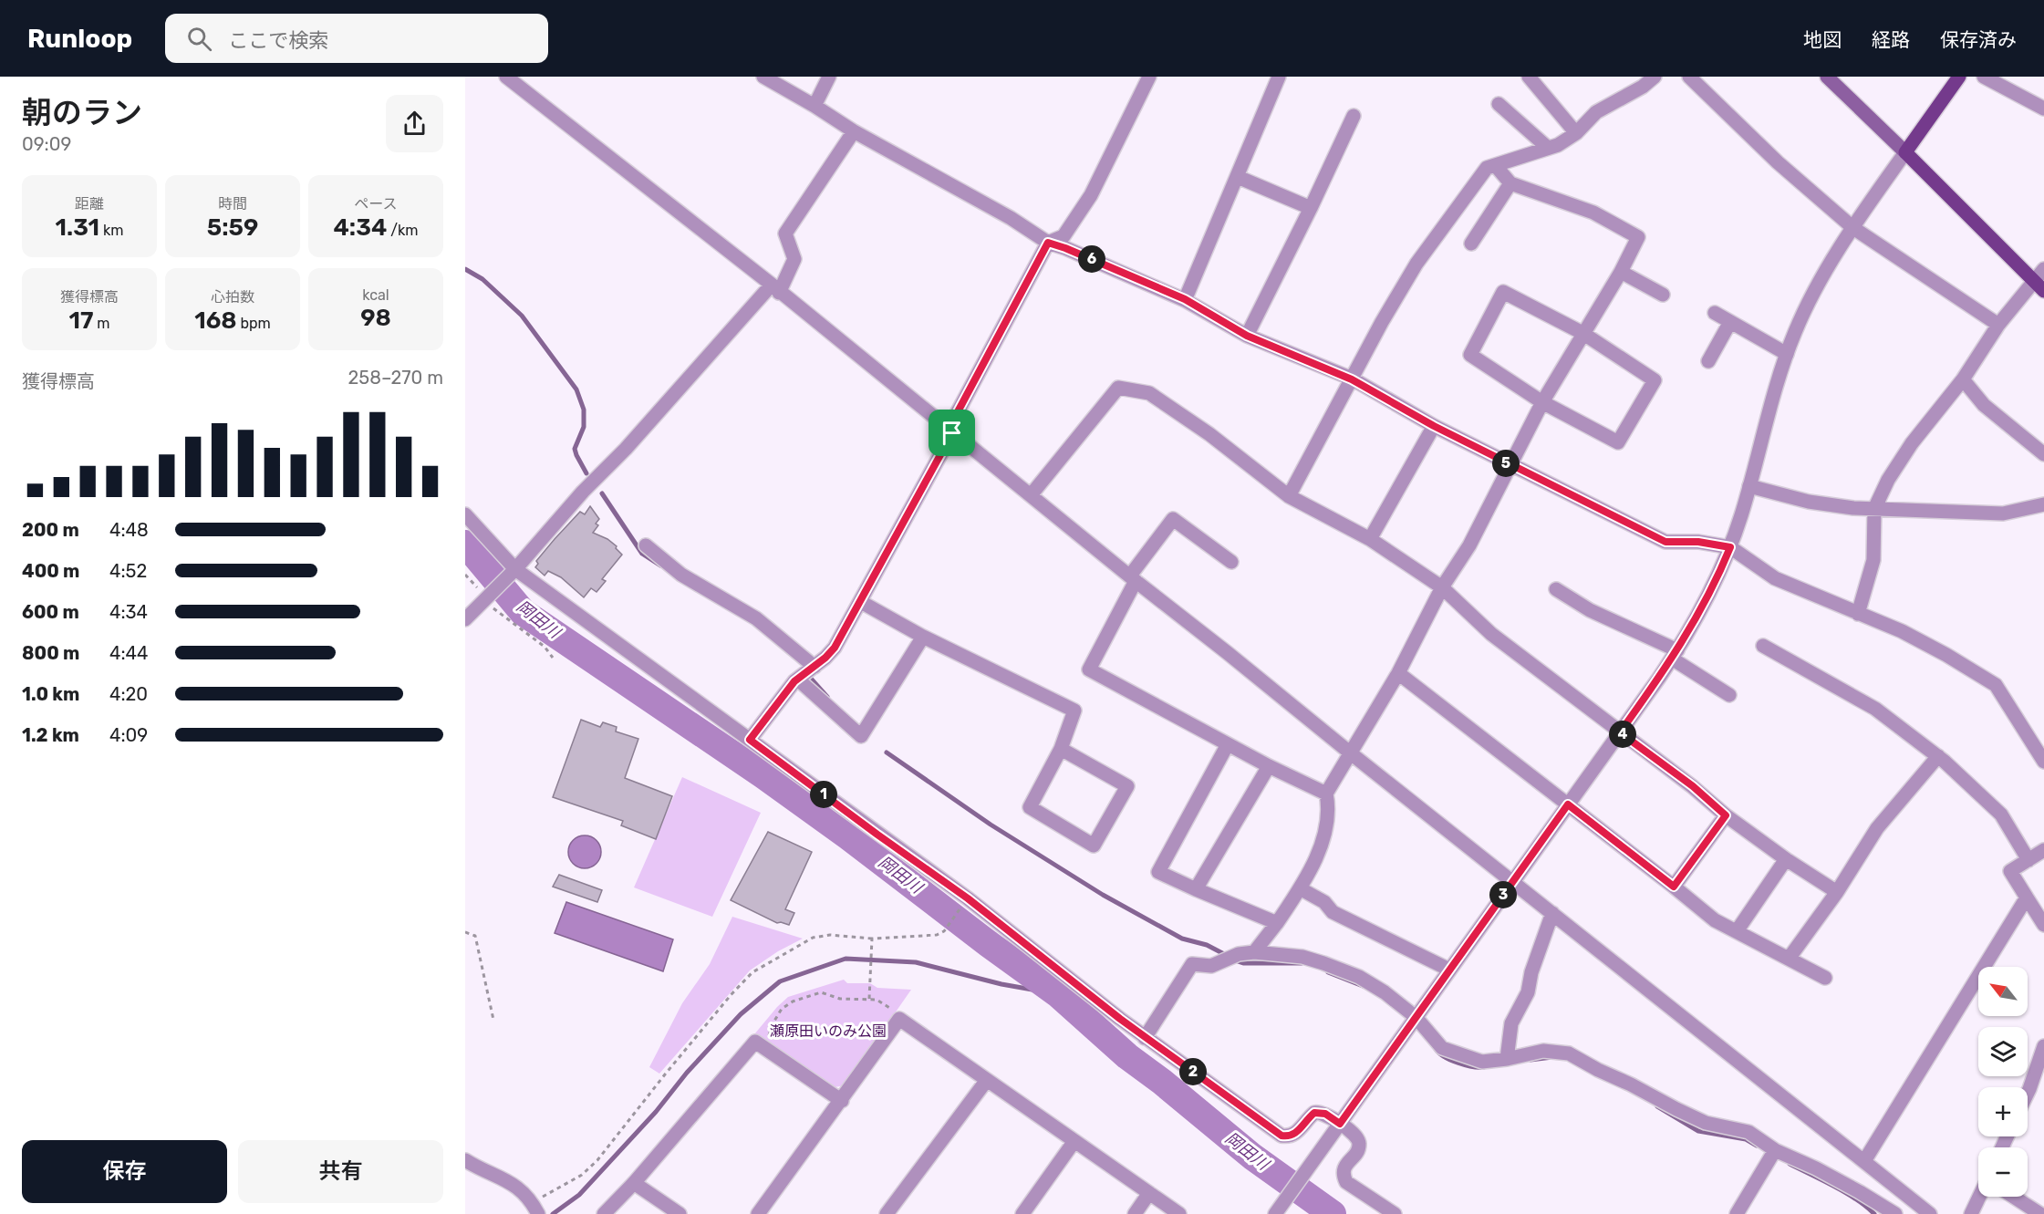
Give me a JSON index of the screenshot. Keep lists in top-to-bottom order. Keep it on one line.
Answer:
{"water":["岡田川"],"parks":["瀬原田いのみ公園"],"north":"top left","page":{"header":"Runloop","search":"ここで検索","nav":["地図","経路","保存済み"],"heading":["朝のラン","09:09"],"stats":[["距離","1.31 km"],["時間","5:59"],["ペース","4:34 /km"],["獲得標高","17 m"],["心拍数","168 bpm"],["kcal","98"]],"pins":["6","5","4","1","3","2"],"chart":["獲得標高","258–270 m"],"list":[{"name":"200 m","note":"4:48"},{"name":"400 m","note":"4:52"},{"name":"600 m","note":"4:34"},{"name":"800 m","note":"4:44"},{"name":"1.0 km","note":"4:20"},{"name":"1.2 km","note":"4:09"}],"map_buttons":["+","−"],"buttons":["保存","共有"]}}
